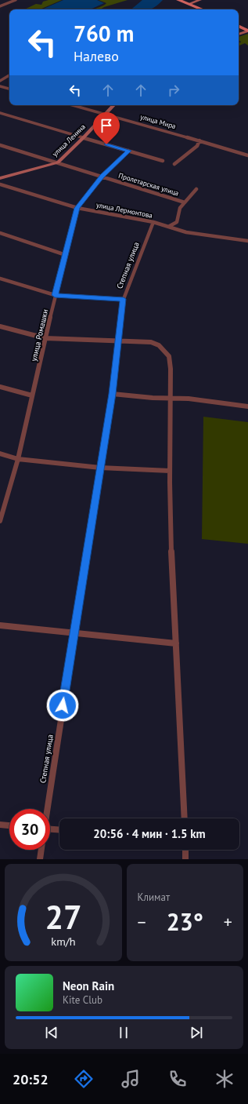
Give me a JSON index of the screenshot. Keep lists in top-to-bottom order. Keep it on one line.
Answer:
{"streets":{"street":["улица Мира","улица Ленина","Пролетарская улица","улица Лермонтова","Степная улица","улица Ромашки"]},"crossings":[["улица Мира","улица Ленина"],["улица Ленина","Пролетарская улица"],["Пролетарская улица","улица Ромашки"],["улица Лермонтова","Степная улица"],["улица Лермонтова","улица Ромашки"]],"page":{"turn":["760 m","Налево"],"limit":"30","trip":"20:56 · 4 мин · 1.5 km","tile":"Климат","heat":["−","23°","+"],"song":["Neon Rain","Kite Club"],"tabs":"20:52","gauge":["27","km/h"]}}
